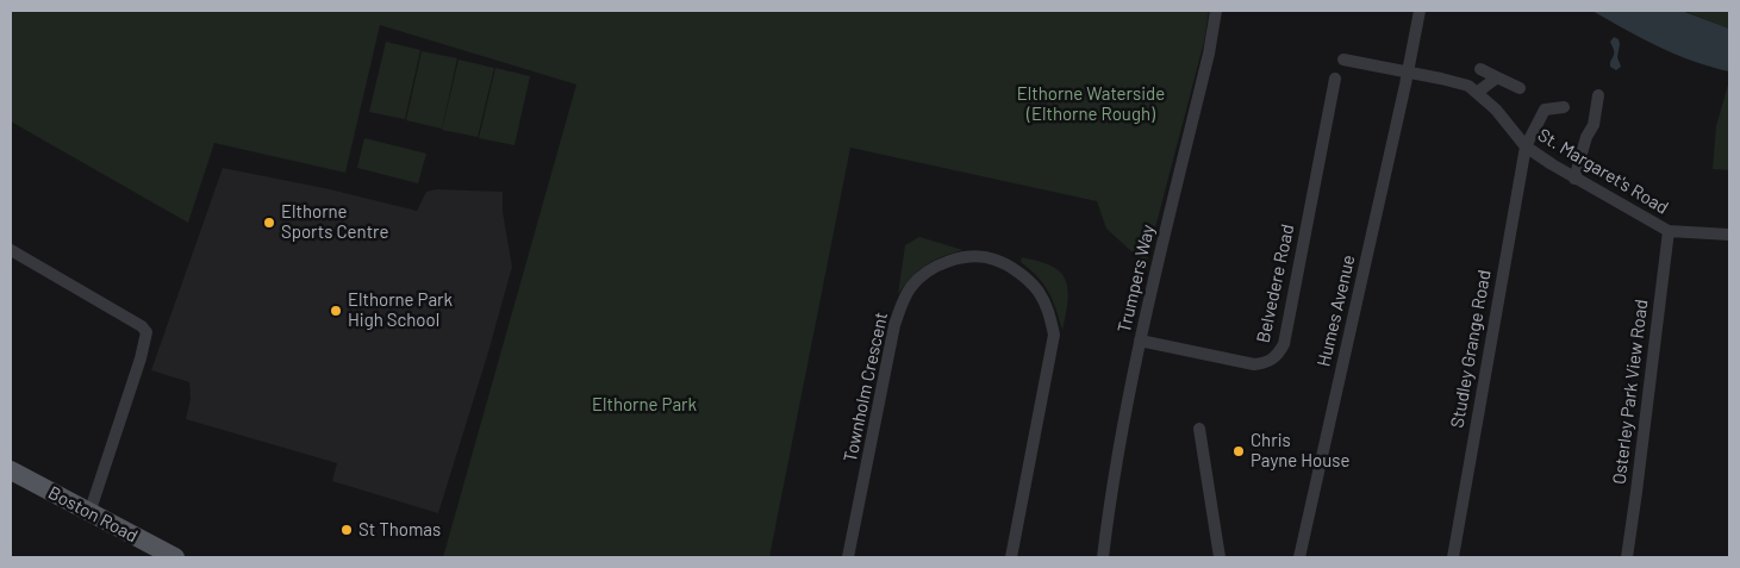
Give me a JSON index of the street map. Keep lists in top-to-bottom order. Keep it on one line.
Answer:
{"streets":{"main road":["Boston Road"],"street":["St. Margaret's Road","Trumpers Way","Belvedere Road","Humes Avenue","Studley Grange Road","Townholm Crescent","Osterley Park View Road"]},"crossings":[["St. Margaret's Road","Humes Avenue"],["St. Margaret's Road","Studley Grange Road"],["St. Margaret's Road","Osterley Park View Road"],["Trumpers Way","Belvedere Road"]],"parks":["Elthorne Waterside (Elthorne Rough)","Elthorne Park"],"places":["Elthorne Sports Centre","Elthorne Park High School","Chris Payne House","St Thomas"]}
